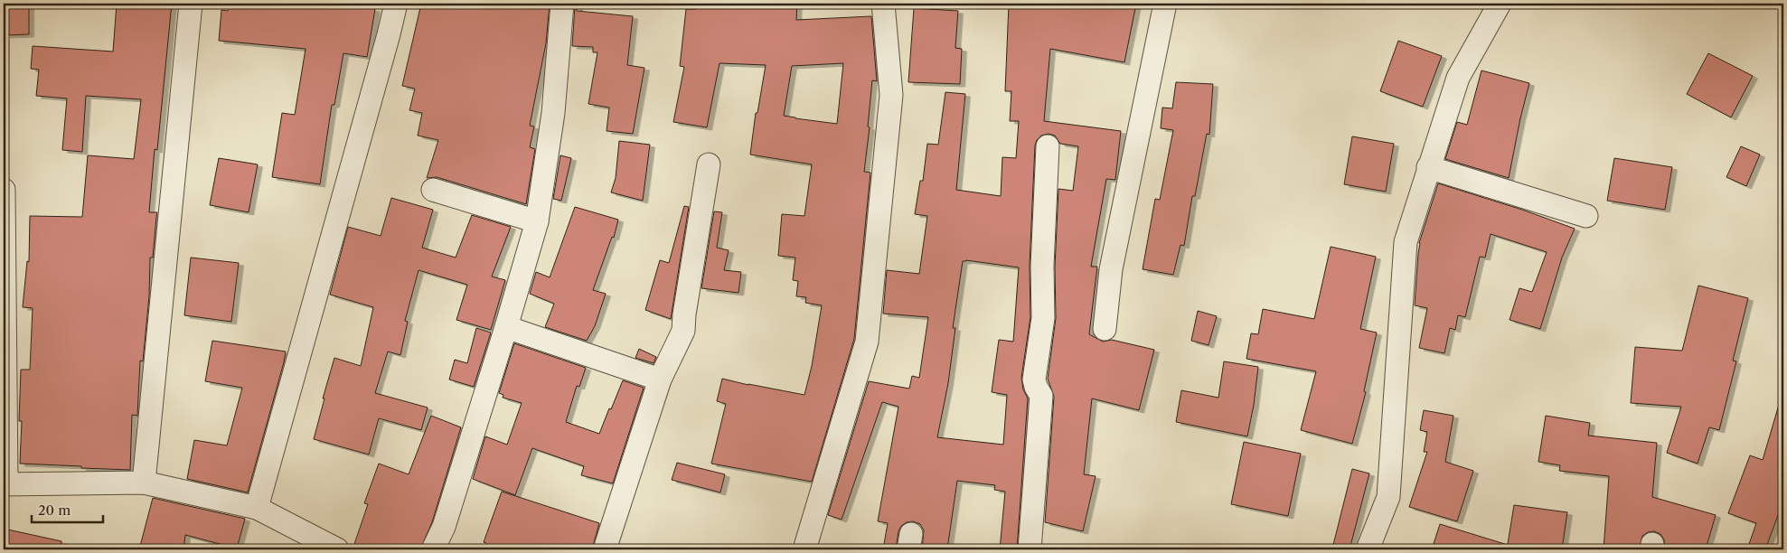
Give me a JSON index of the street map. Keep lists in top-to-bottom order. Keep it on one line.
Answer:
{"scale_bar":"20 m"}
